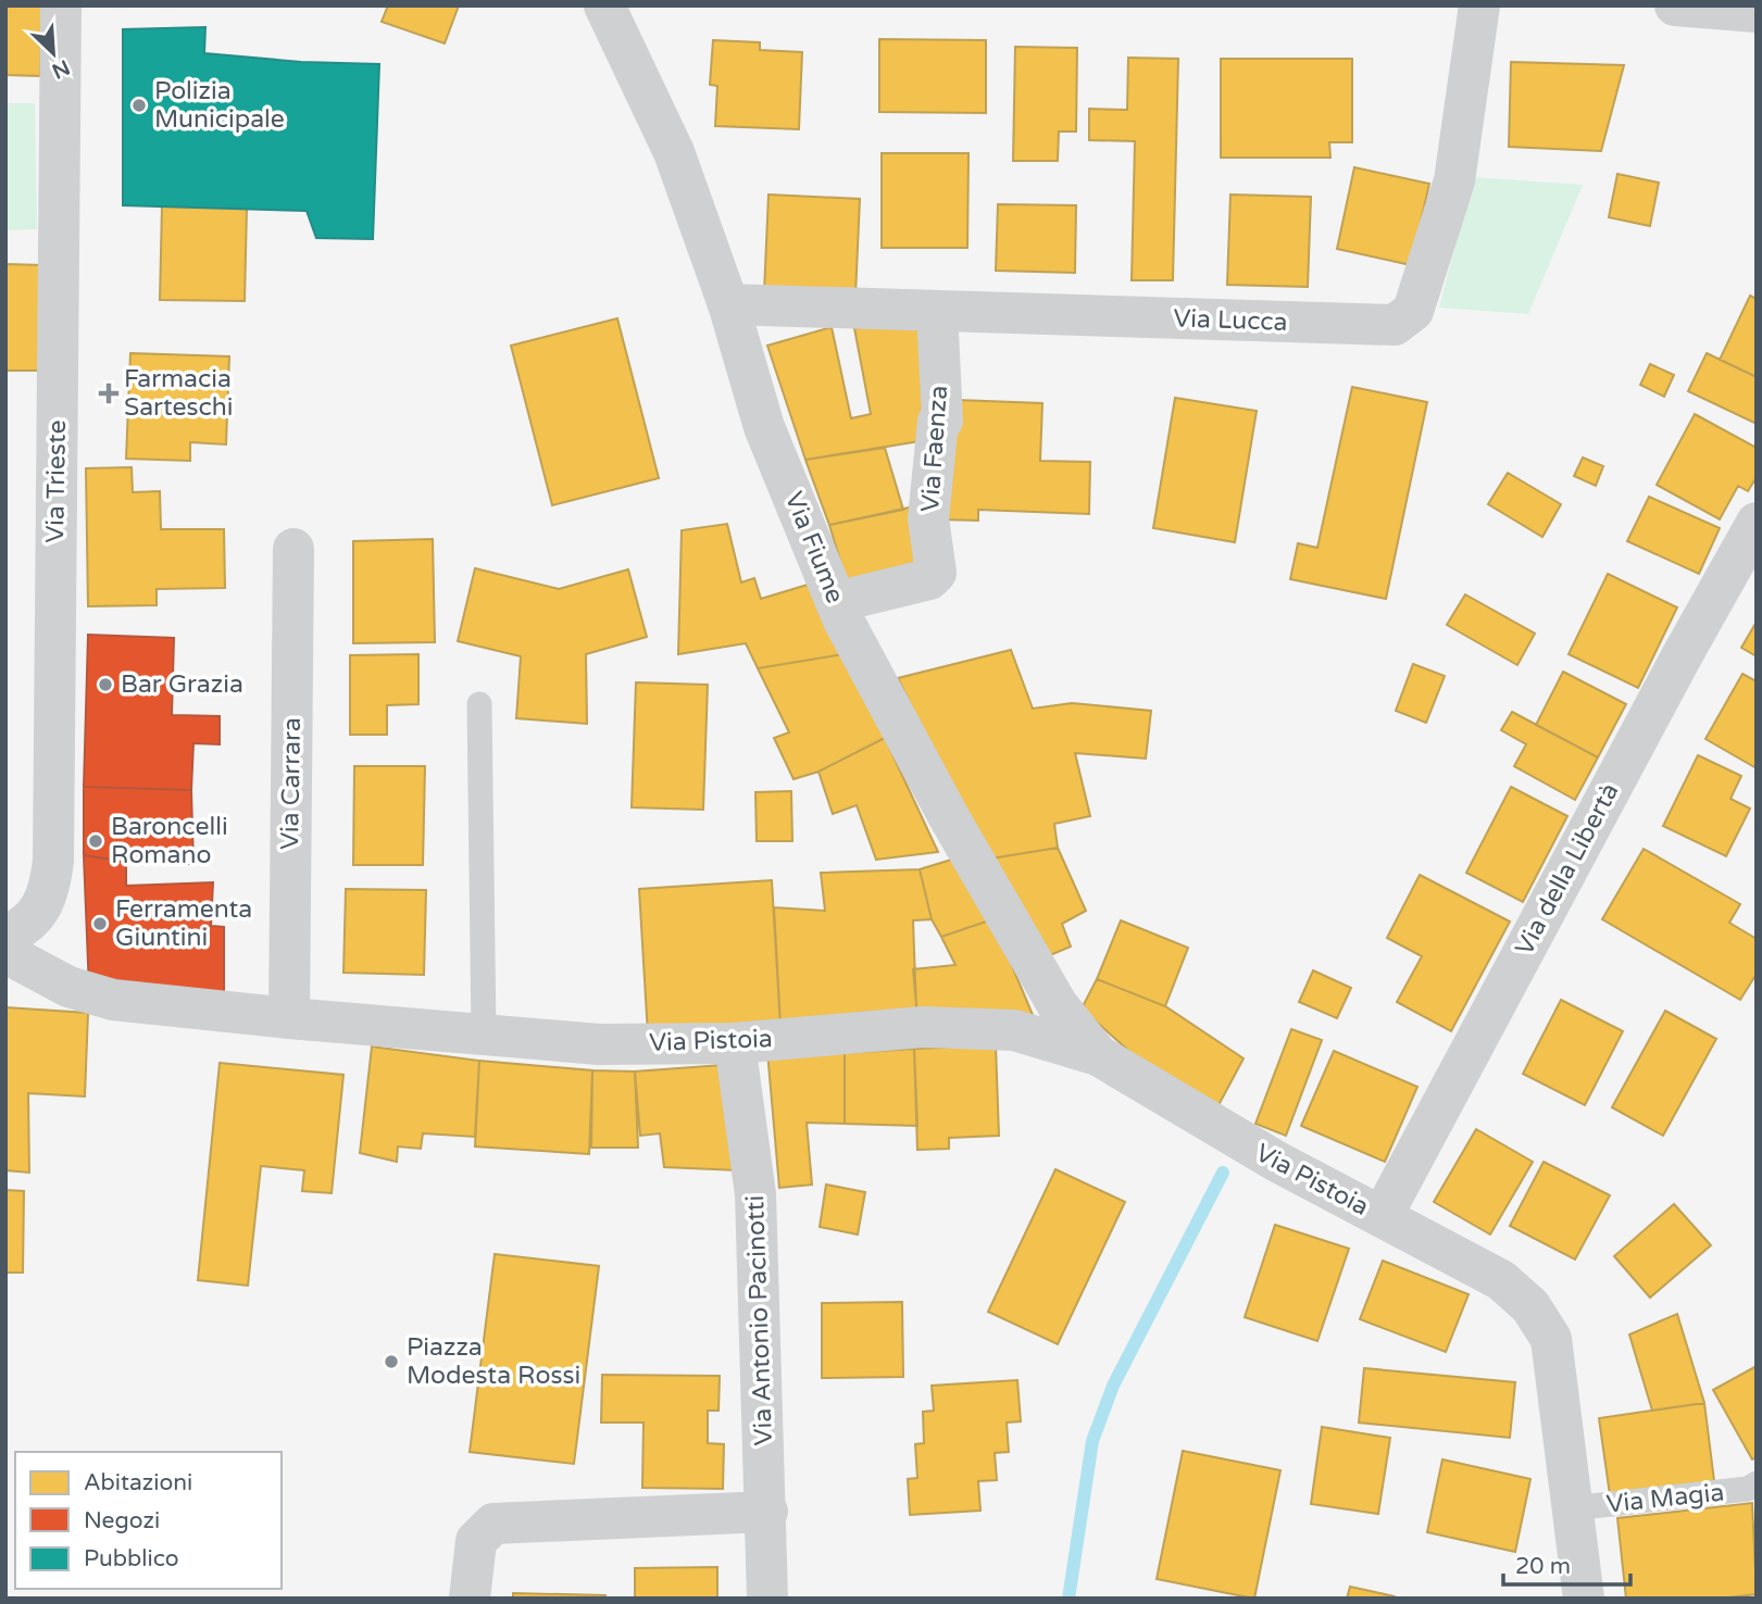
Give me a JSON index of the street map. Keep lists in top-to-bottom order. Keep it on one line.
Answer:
{"streets":{"street":["Via Lucca","Via Faenza","Via Trieste","Via Fiume","Via Carrara","Via della Libertà","Via Pistoia","Via Antonio Pacinotti"],"lane":["Via Magia"]},"crossings":[["Via Lucca","Via Faenza"],["Via Lucca","Via Fiume"],["Via Faenza","Via Fiume"],["Via Fiume","Via Pistoia"],["Via Carrara","Via Pistoia"],["Via della Libertà","Via Pistoia"],["Via Pistoia","Via Antonio Pacinotti"],["Via Pistoia","Via Magia"]],"places":{"other":["Polizia Municipale","Bar Grazia","Baroncelli Romano","Ferramenta Giuntini","Piazza Modesta Rossi"],"health":["Farmacia Sarteschi"]},"legend":["Abitazioni","Negozi","Pubblico"],"scale_bar":"20 m","north":"bottom right"}
